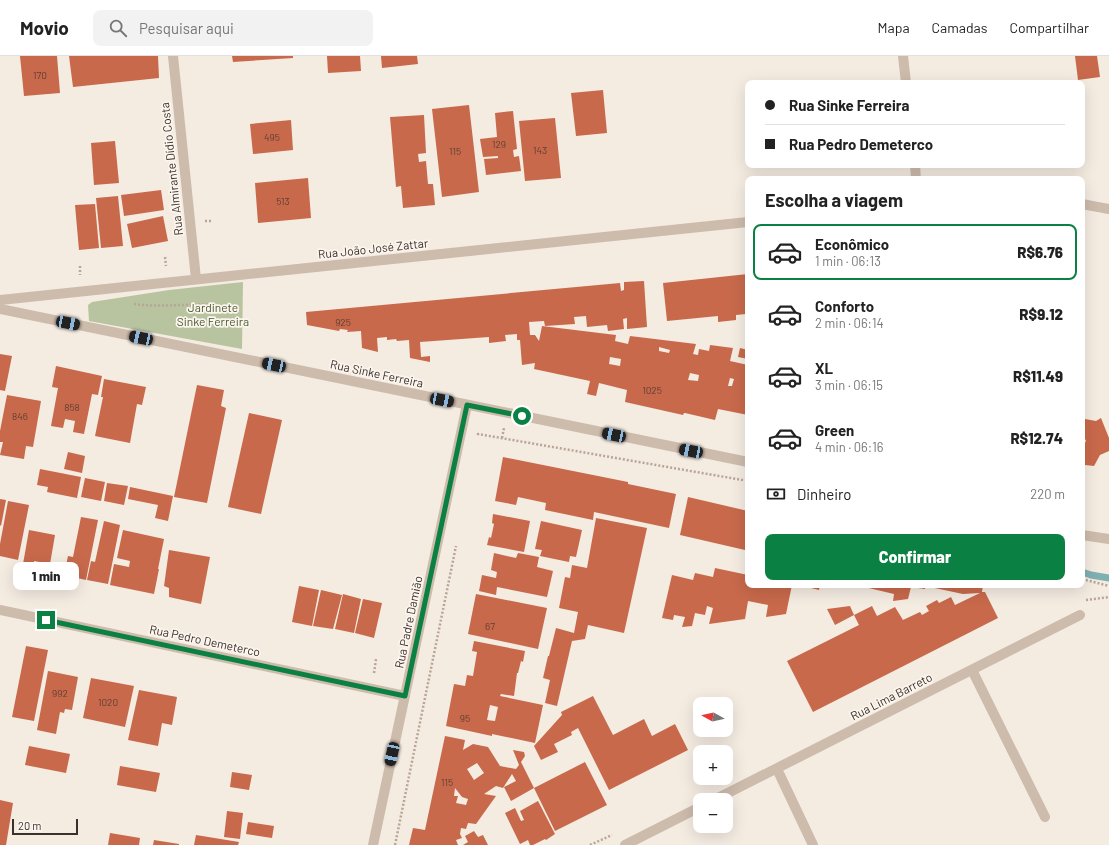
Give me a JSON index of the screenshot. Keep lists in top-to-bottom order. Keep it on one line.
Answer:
{"streets":{"street":["Rua Almirante Dídio Costa","Rua João José Zattar","Rua Sinke Ferreira","Rua Padre Damião","Rua Pedro Demeterco","Rua Lima Barreto"]},"crossings":[["Rua Almirante Dídio Costa","Rua João José Zattar"],["Rua Sinke Ferreira","Rua Padre Damião"],["Rua Padre Damião","Rua Pedro Demeterco"]],"parks":["Jardinete Sinke Ferreira"],"house_numbers":["170","495","129","143","115","513","925","1025","858","846","67","992","1020","95","115"],"scale_bar":"20 m","north":"left","page":{"header":"Movio","search":"Pesquisar aqui","nav":["Mapa","Camadas","Compartilhar"],"banner":["Rua Sinke Ferreira","Rua Pedro Demeterco"],"heading":"Escolha a viagem","list":[{"name":"Econômico","note":"1 min · 06:13","value":"R$6.76"},{"name":"Conforto","note":"2 min · 06:14","value":"R$9.12"},{"name":"XL","note":"3 min · 06:15","value":"R$11.49"},{"name":"Green","note":"4 min · 06:16","value":"R$12.74"}],"pay":["Dinheiro","220 m"],"buttons":"Confirmar","bubble":"1 min","map_buttons":["+","−"],"scale":"20 m"}}
